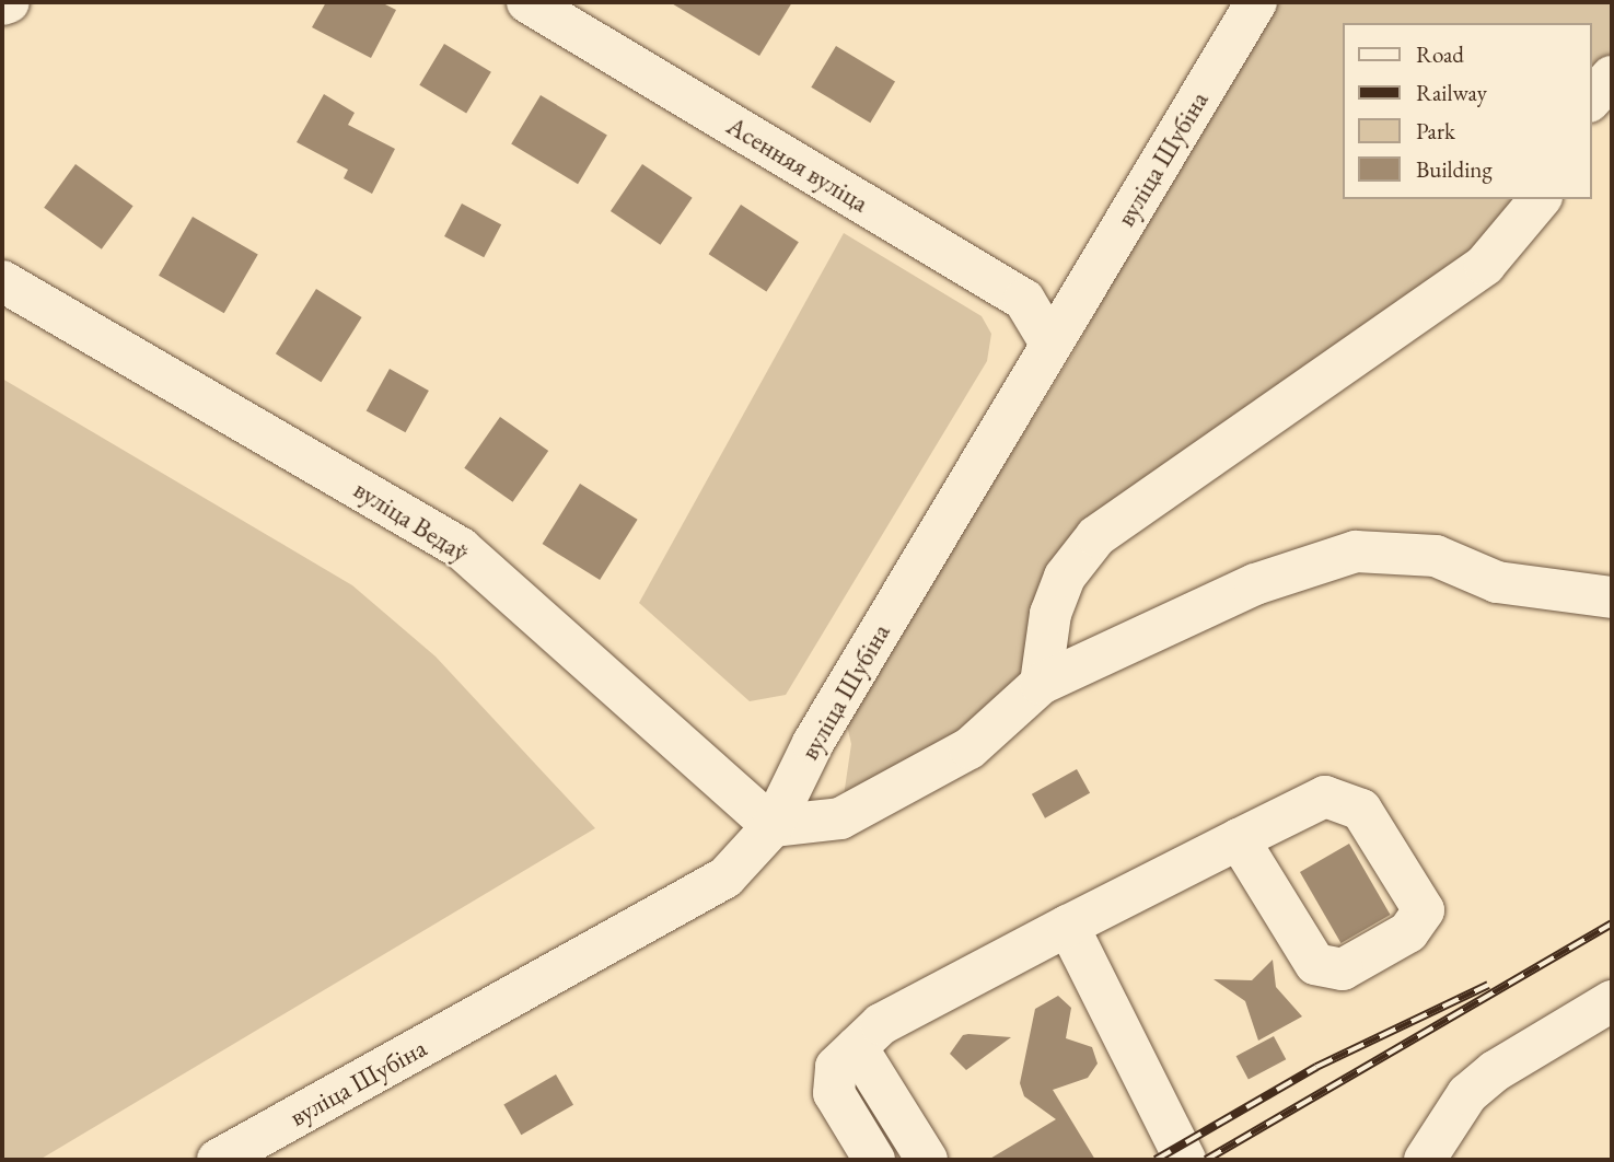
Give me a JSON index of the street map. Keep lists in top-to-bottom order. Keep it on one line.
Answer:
{"streets":{"street":["вуліца Шубіна","Асенняя вуліца","вуліца Ведаў"]},"crossings":[["вуліца Шубіна","Асенняя вуліца"],["вуліца Шубіна","вуліца Ведаў"]],"legend":["Road","Railway","Park","Building"]}
